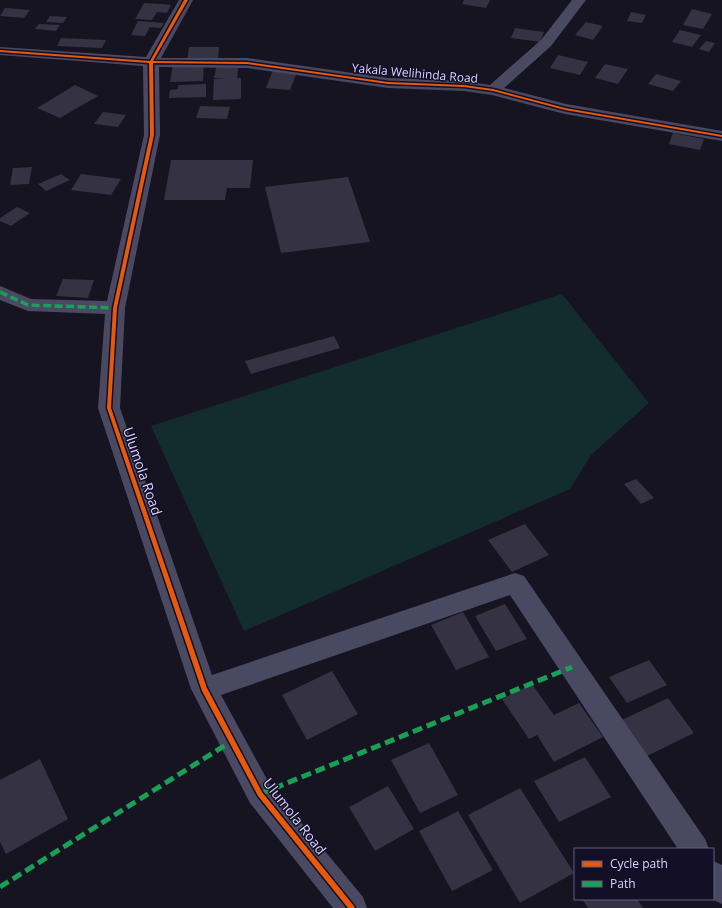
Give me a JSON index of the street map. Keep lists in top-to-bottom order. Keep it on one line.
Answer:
{"streets":{"street":["Yakala Welihinda Road","Ulumola Road"]},"crossings":[["Yakala Welihinda Road","Ulumola Road"]],"legend":["Cycle path","Path"]}
